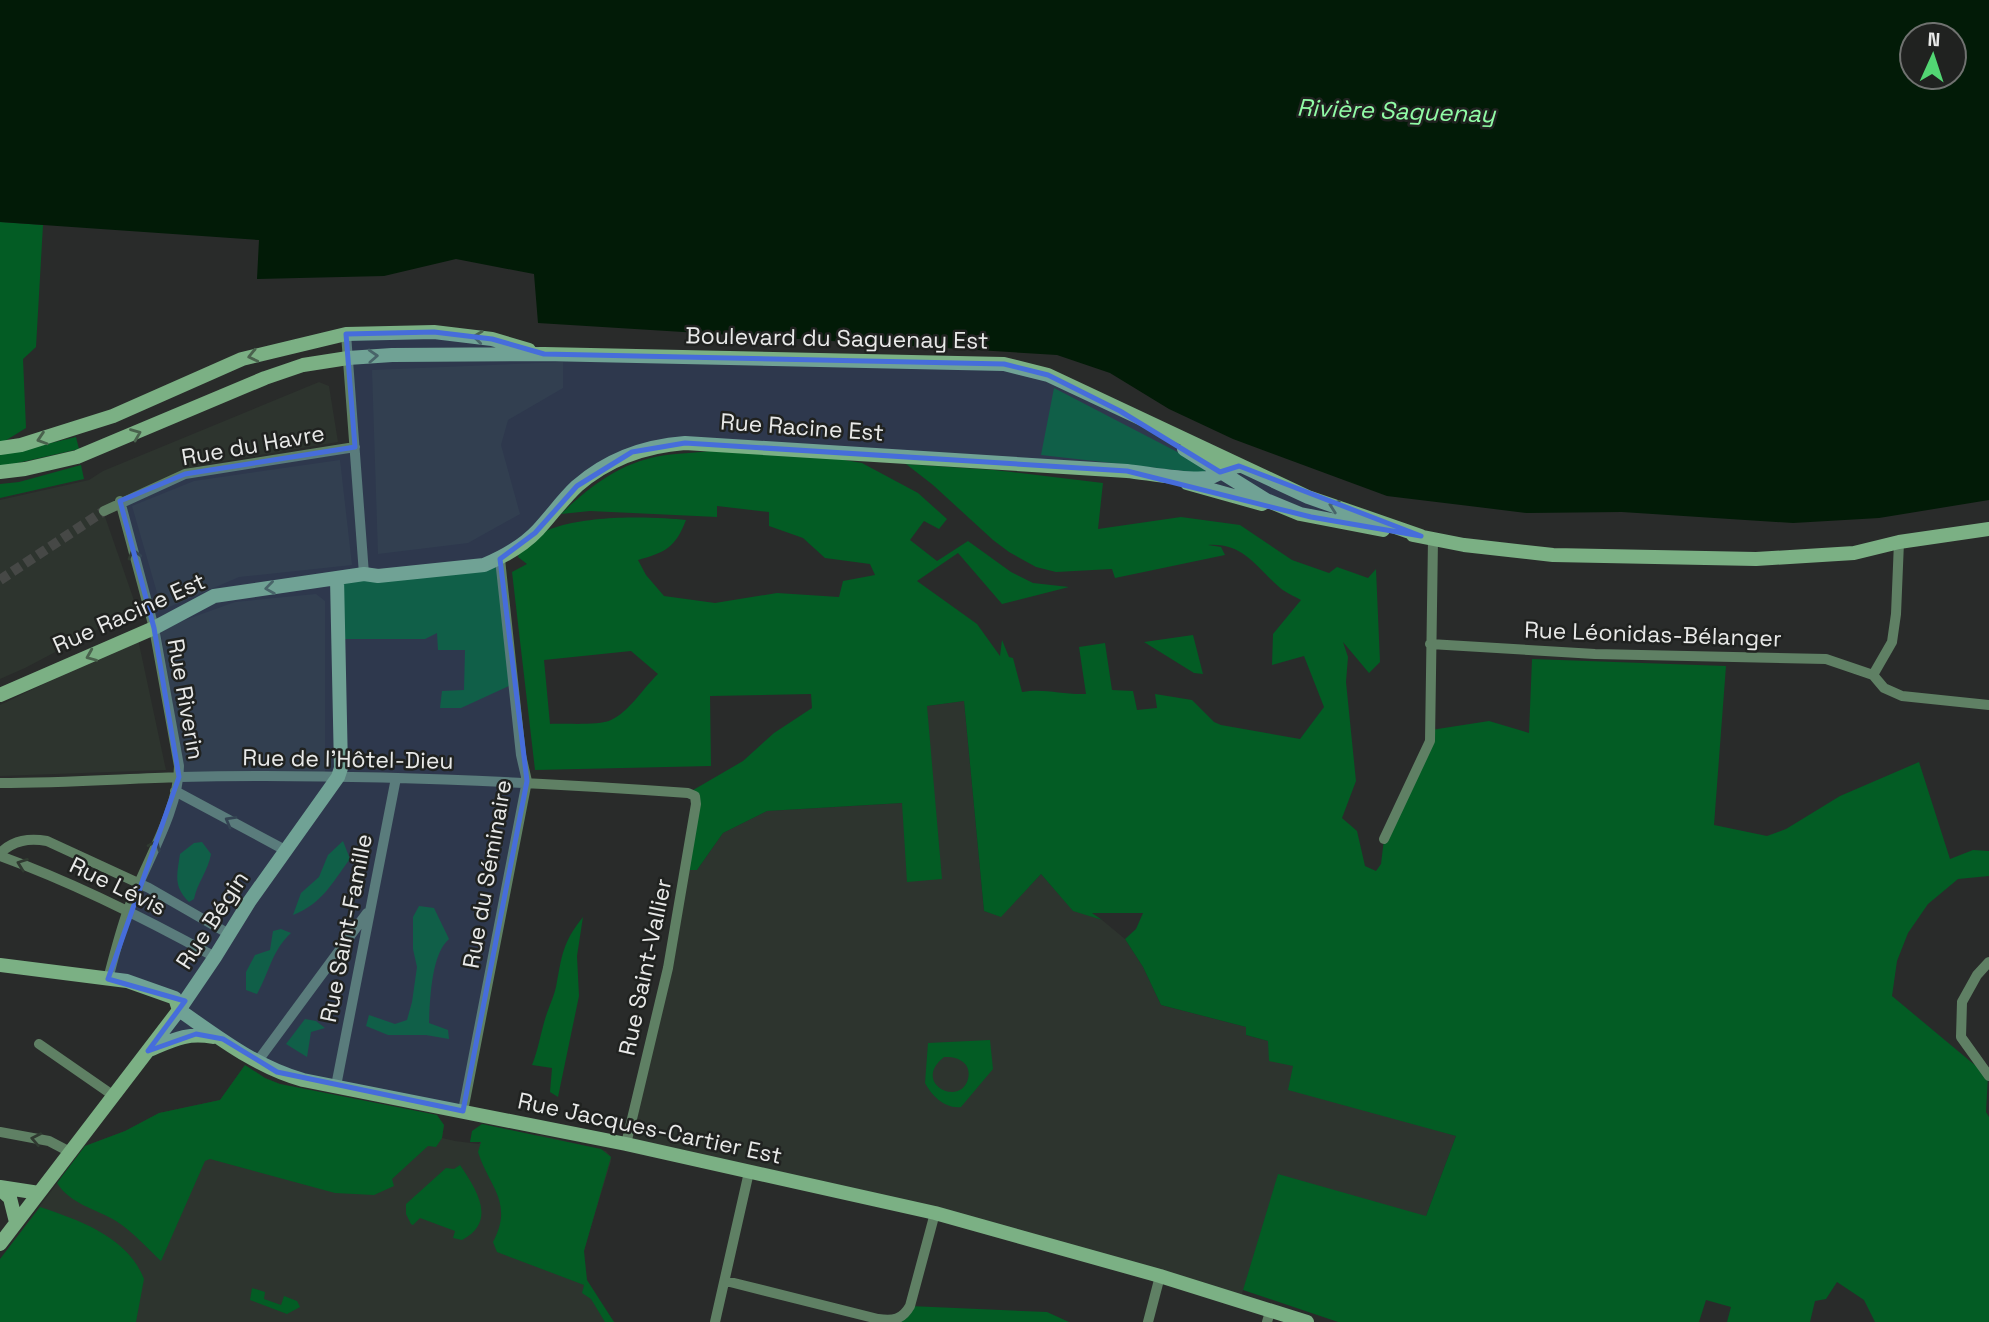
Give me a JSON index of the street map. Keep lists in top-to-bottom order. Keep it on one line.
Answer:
{"streets":{"main road":["Boulevard du Saguenay Est","Rue Racine Est","Rue Bégin","Rue Jacques-Cartier Est"],"street":["Rue du Havre","Rue Léonidas-Bélanger","Rue Riverin","Rue de l'Hôtel-Dieu","Rue du Séminaire","Rue Lévis","Rue Saint-Famille","Rue Saint-Vallier"]},"crossings":[["Boulevard du Saguenay Est","Rue Racine Est"],["Rue Racine Est","Rue Riverin"],["Rue Racine Est","Rue du Séminaire"],["Rue du Havre","Rue Riverin"],["Rue Riverin","Rue de l'Hôtel-Dieu"],["Rue Riverin","Rue Lévis"],["Rue Riverin","Rue Jacques-Cartier Est"],["Rue de l'Hôtel-Dieu","Rue du Séminaire"],["Rue de l'Hôtel-Dieu","Rue Bégin"],["Rue de l'Hôtel-Dieu","Rue Saint-Famille"],["Rue de l'Hôtel-Dieu","Rue Saint-Vallier"],["Rue du Séminaire","Rue Jacques-Cartier Est"],["Rue Lévis","Rue Bégin"],["Rue Bégin","Rue Jacques-Cartier Est"],["Rue Saint-Famille","Rue Jacques-Cartier Est"],["Rue Saint-Vallier","Rue Jacques-Cartier Est"]],"one_way":["Rue Riverin"],"water":["Rivière Saguenay"],"north":"top"}
